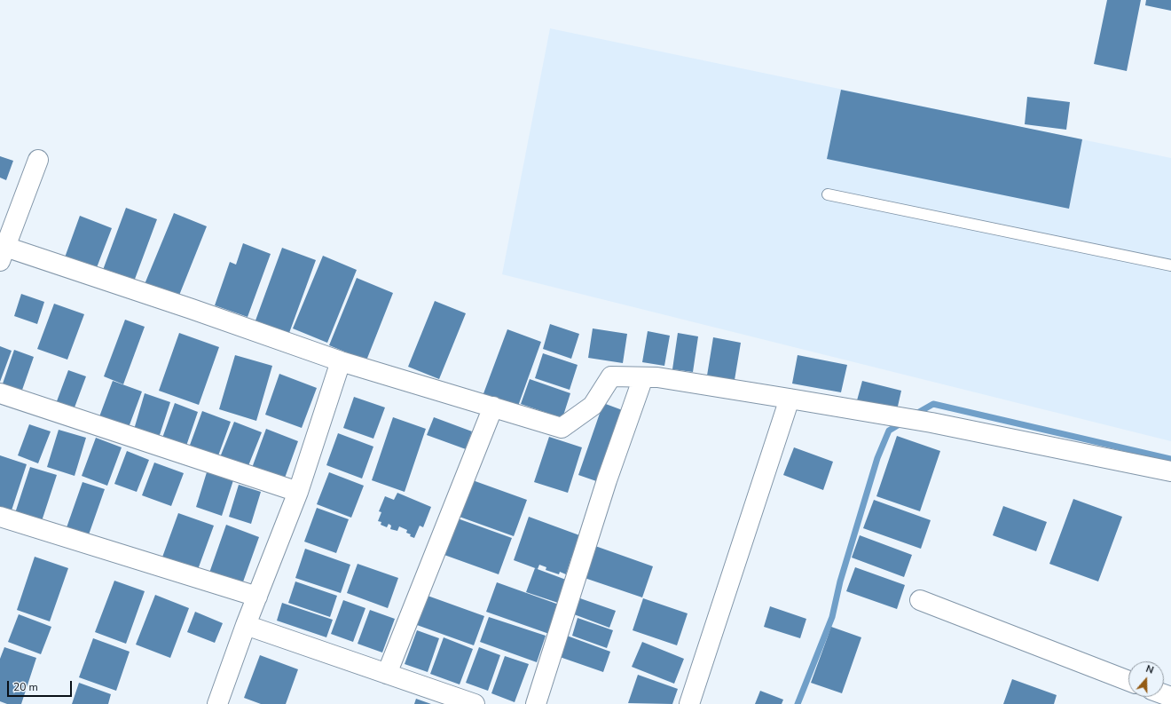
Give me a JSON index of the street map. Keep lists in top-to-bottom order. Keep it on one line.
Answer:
{"scale_bar":"20 m","north":"top"}
